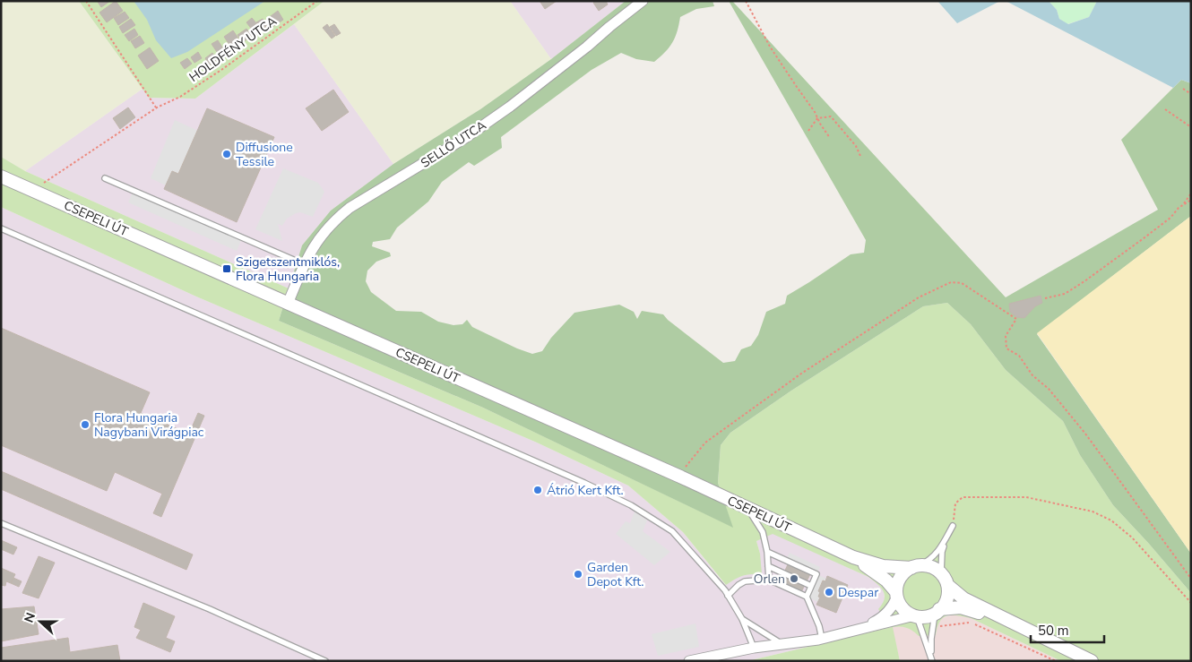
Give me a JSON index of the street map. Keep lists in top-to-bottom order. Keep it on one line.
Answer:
{"streets":{"street":["SELLŐ UTCA","CSEPELI ÚT"],"path":["HOLDFÉNY UTCA"]},"crossings":[["HOLDFÉNY UTCA","CSEPELI ÚT"],["SELLŐ UTCA","CSEPELI ÚT"]],"places":{"other":["Diffusione Tessile","Flora Hungaria Nagybani Virágpiac","Átrió Kert Kft.","Garden Depot Kft.","Orlen","Despar"],"transit":["Szigetszentmiklós, Flora Hungaria"]},"scale_bar":"50 m","north":"left"}
